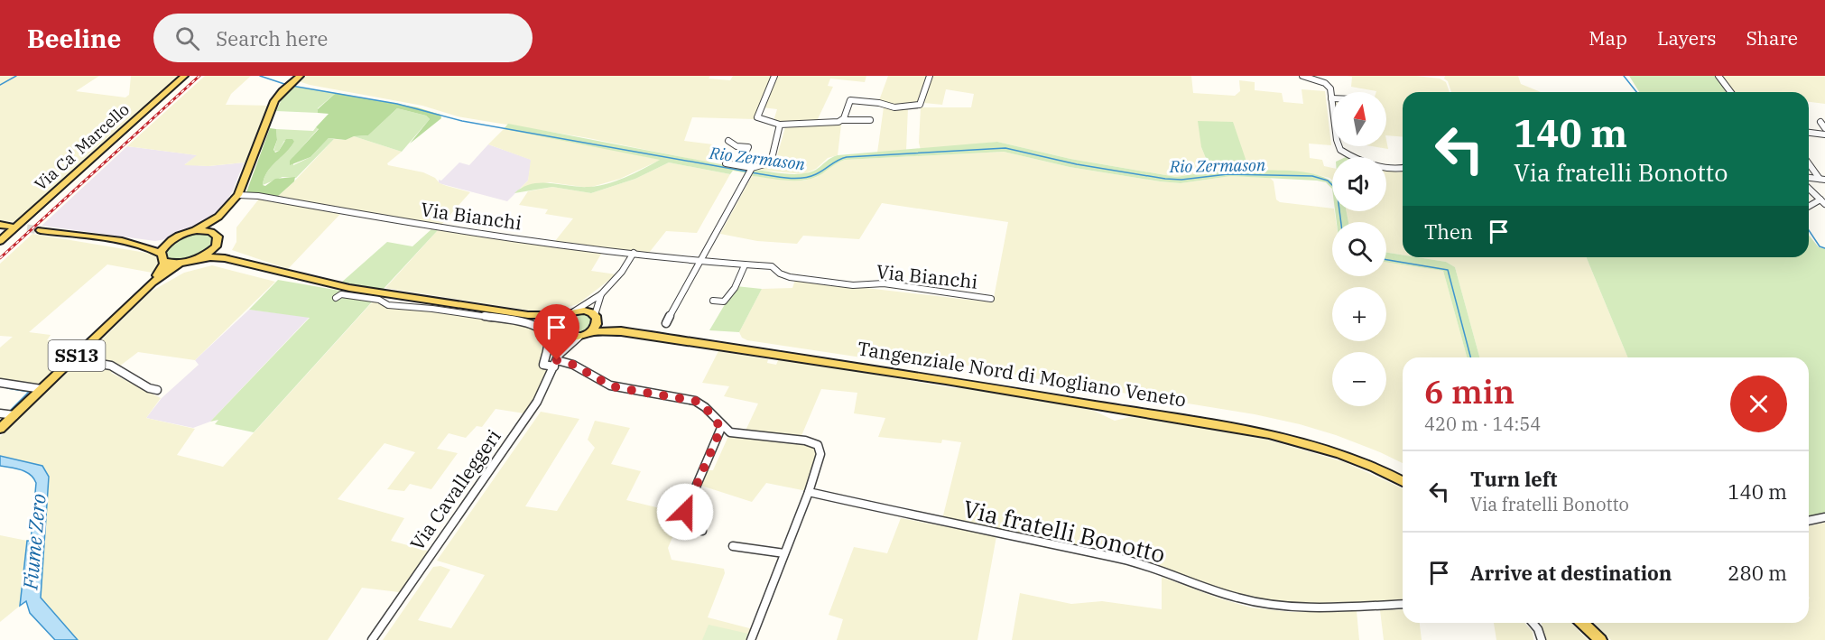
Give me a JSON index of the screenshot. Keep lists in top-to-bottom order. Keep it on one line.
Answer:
{"streets":{"main road":["Via Ca' Marcello","SS13","Tangenziale Nord di Mogliano Veneto"],"street":["Via Bianchi","Via Cavalleggeri","Via fratelli Bonotto"]},"crossings":[["Via Bianchi","SS13"]],"water":["Rio Zermason","Fiume Zero"],"north":"top","page":{"header":"Beeline","search":"Search here","nav":["Map","Layers","Share"],"map_buttons":["+","−"],"turn":["140 m","Via fratelli Bonotto"],"then":"Then","heading":["6 min","420 m · 14:54"],"list":[{"name":"Turn left","note":"Via fratelli Bonotto","value":"140 m"},{"name":"Arrive at destination","value":"280 m"}]}}
